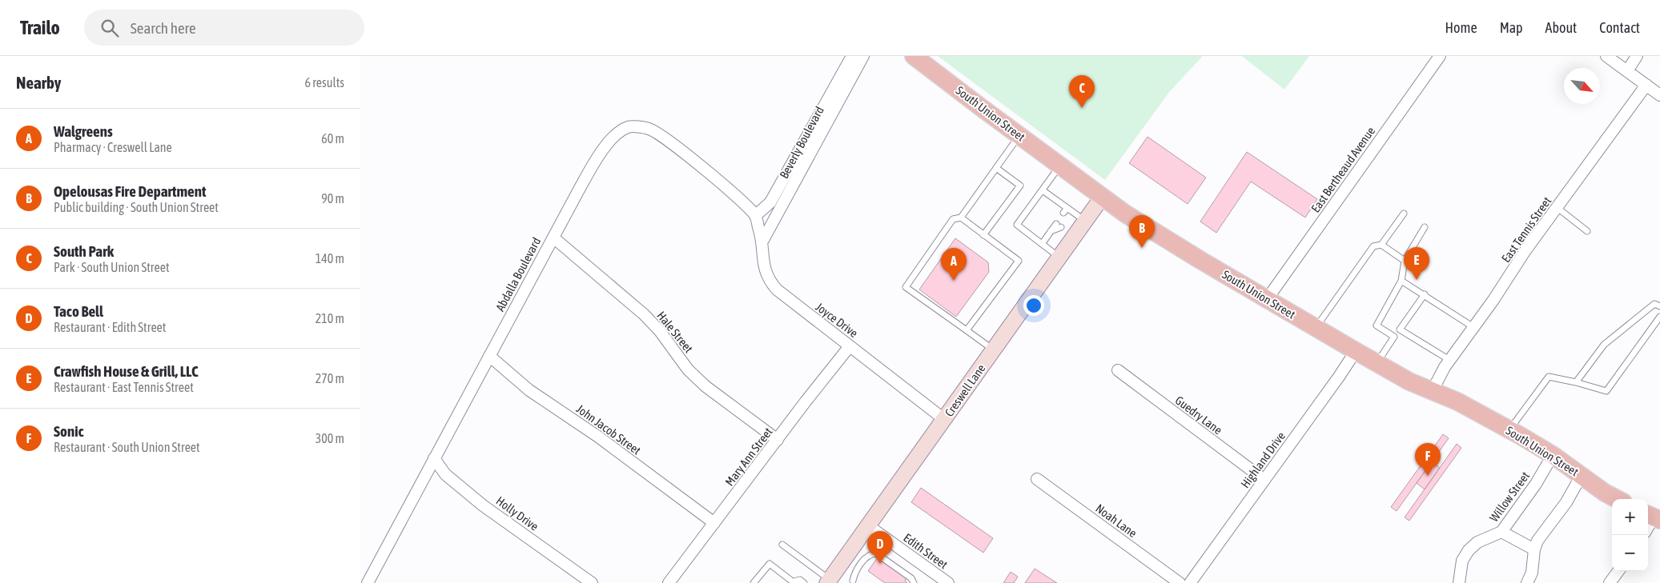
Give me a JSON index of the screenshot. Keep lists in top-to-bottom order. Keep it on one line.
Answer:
{"streets":{"main road":["South Union Street","Creswell Lane"],"street":["Beverly Boulevard","East Bertheaud Avenue","East Tennis Street","Abdalla Boulevard","Joyce Drive","Hale Street","Guedry Lane","John Jacob Street","Mary Ann Street","Highland Drive","Willow Street","Holly Drive","Noah Lane","Edith Street"]},"crossings":[["South Union Street","East Bertheaud Avenue"],["South Union Street","East Tennis Street"],["South Union Street","Creswell Lane"],["South Union Street","Highland Drive"],["South Union Street","Willow Street"],["Beverly Boulevard","Abdalla Boulevard"],["Beverly Boulevard","Joyce Drive"],["Abdalla Boulevard","Joyce Drive"],["Abdalla Boulevard","Hale Street"],["Abdalla Boulevard","John Jacob Street"],["Abdalla Boulevard","Holly Drive"],["Joyce Drive","Creswell Lane"],["Joyce Drive","Mary Ann Street"],["Hale Street","Mary Ann Street"],["Creswell Lane","Edith Street"],["Guedry Lane","Highland Drive"],["John Jacob Street","Mary Ann Street"]],"north":"bottom right","page":{"header":"Trailo","search":"Search here","nav":["Home","Map","About","Contact"],"heading":["Nearby","6 results"],"pins":["C","B","E","A","F","D"],"list":[{"mark":"A","name":"Walgreens","note":"Pharmacy · Creswell Lane","value":"60 m"},{"mark":"B","name":"Opelousas Fire Department","note":"Public building · South Union Street","value":"90 m"},{"mark":"C","name":"South Park","note":"Park · South Union Street","value":"140 m"},{"mark":"D","name":"Taco Bell","note":"Restaurant · Edith Street","value":"210 m"},{"mark":"E","name":"Crawfish House & Grill, LLC","note":"Restaurant · East Tennis Street","value":"270 m"},{"mark":"F","name":"Sonic","note":"Restaurant · South Union Street","value":"300 m"}],"map_buttons":["+","−"]}}
